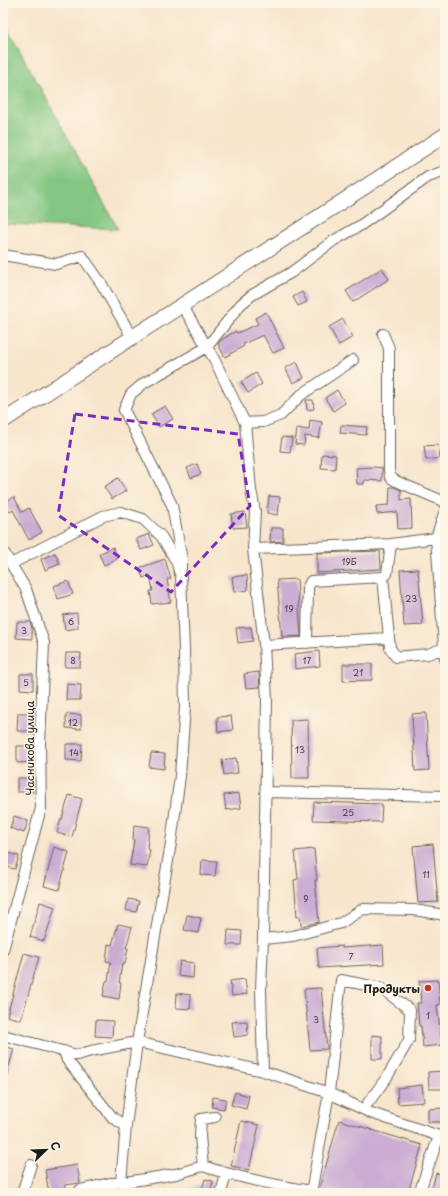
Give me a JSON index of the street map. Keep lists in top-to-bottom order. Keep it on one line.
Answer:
{"streets":{"street":["Часникова улица"]},"places":["Продукты"],"house_numbers":["19Б","23","19","6","3","8","17","21","5","12","13","14","25","11","9","7","1","3"],"north":"top right"}
